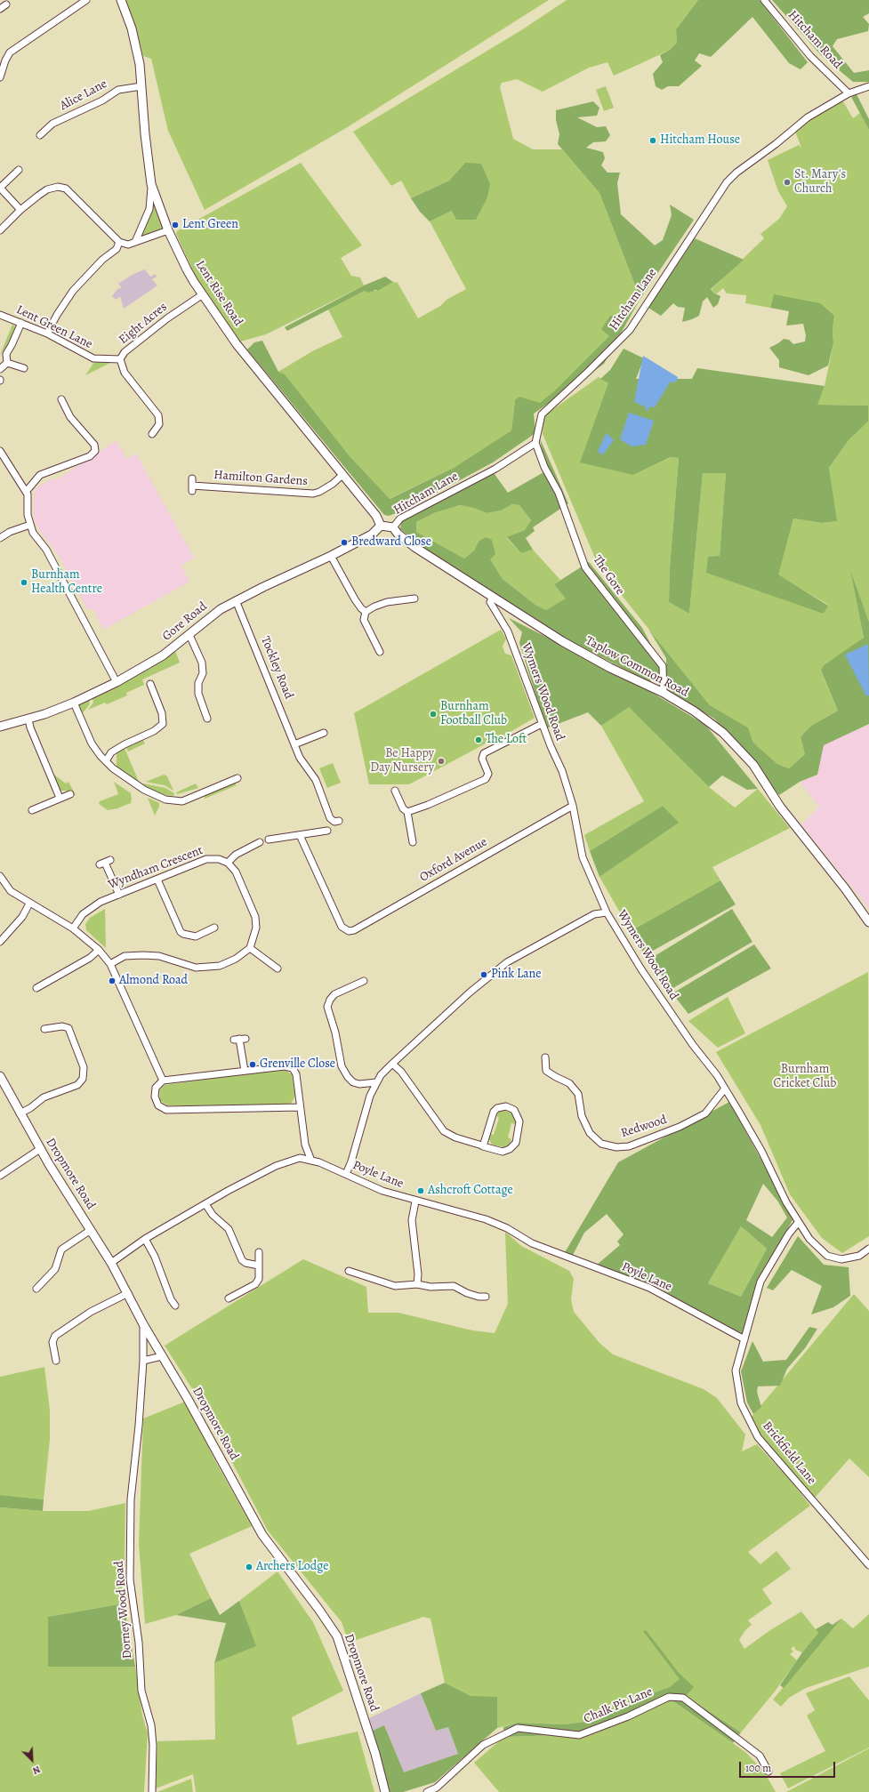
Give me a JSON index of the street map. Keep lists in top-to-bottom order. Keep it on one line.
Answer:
{"streets":{"street":["Hitcham Road","Alice Lane","Lent Rise Road","Hitcham Lane","Eight Acres","Lent Green Lane","Hamilton Gardens","The Gore","Gore Road","Taplow Common Road","Tockley Road","Wymers Wood Road","Oxford Avenue","Wyndham Crescent","Redwood","Dropmore Road","Poyle Lane","Brickfield Lane","Dorney Wood Road","Chalk Pit Lane"]},"crossings":[["Hitcham Road","Hitcham Lane"],["Alice Lane","Lent Rise Road"],["Lent Rise Road","Eight Acres"],["Lent Rise Road","Hamilton Gardens"],["Lent Rise Road","Gore Road"],["Hitcham Lane","The Gore"],["Hitcham Lane","Taplow Common Road"],["Eight Acres","Lent Green Lane"],["The Gore","Taplow Common Road"],["Gore Road","Tockley Road"],["Taplow Common Road","Wymers Wood Road"],["Wymers Wood Road","Oxford Avenue"],["Wymers Wood Road","Redwood"],["Wymers Wood Road","Brickfield Lane"],["Dropmore Road","Dorney Wood Road"],["Poyle Lane","Brickfield Lane"]],"parks":["Burnham Cricket Club"],"places":["Hitcham House","St. Mary's Church","Lent Green","Bredward Close","Burnham Health Centre","Burnham Football Club","The Loft","Be Happy Day Nursery","Pink Lane","Almond Road","Grenville Close","Ashcroft Cottage","Archers Lodge"],"scale_bar":"100 m","north":"bottom right"}
